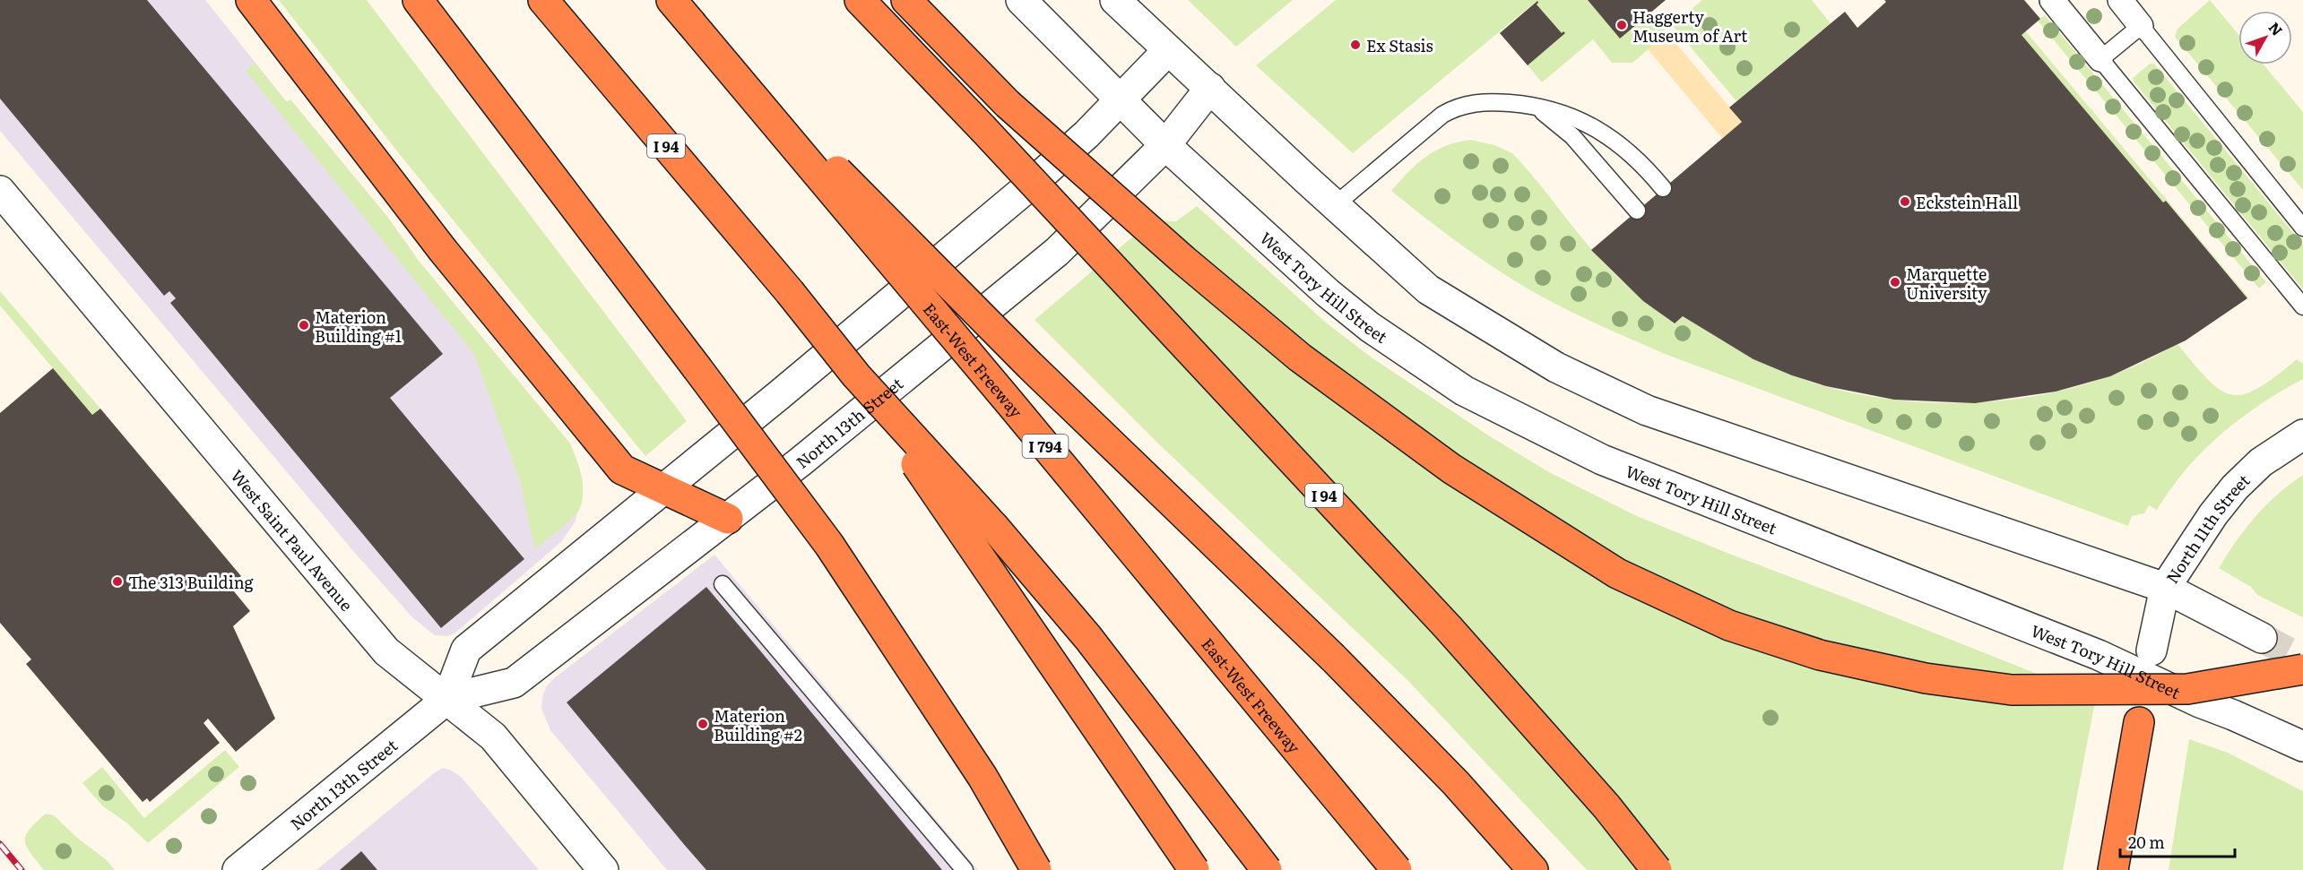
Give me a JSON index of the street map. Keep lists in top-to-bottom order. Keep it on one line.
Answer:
{"streets":{"highway":["I 94","East-West Freeway","I 794"],"street":["West Tory Hill Street","North 13th Street","North 11th Street","West Saint Paul Avenue"]},"crossings":[["West Tory Hill Street","North 13th Street"],["North 13th Street","West Saint Paul Avenue"]],"places":["Haggerty Museum of Art","Ex Stasis","Eckstein Hall","Marquette University","Materion Building #1","The 313 Building","Materion Building #2"],"scale_bar":"20 m","north":"top right"}
